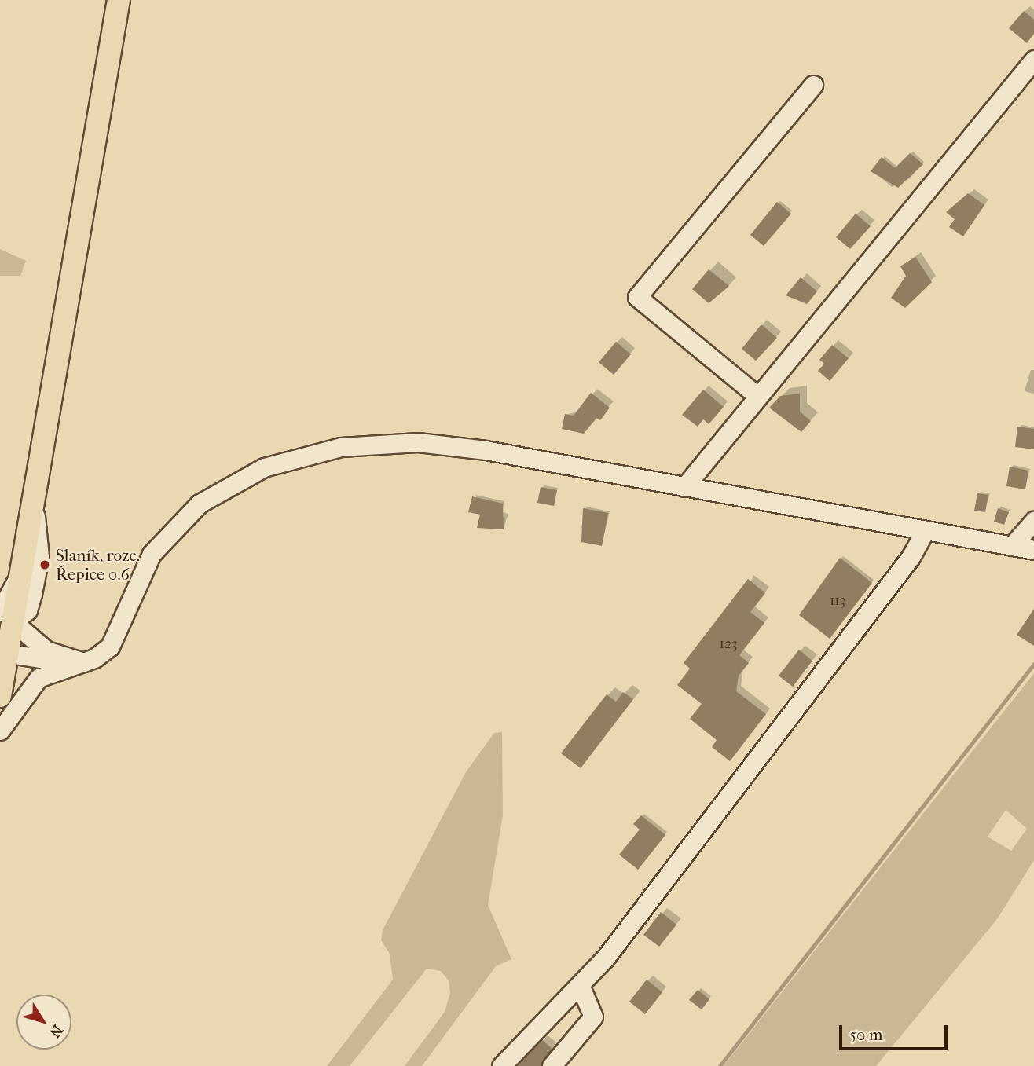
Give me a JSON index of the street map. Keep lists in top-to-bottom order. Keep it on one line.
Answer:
{"places":["Slaník, rozc. Řepice 0.6"],"house_numbers":["113","123"],"scale_bar":"50 m","north":"bottom right"}
